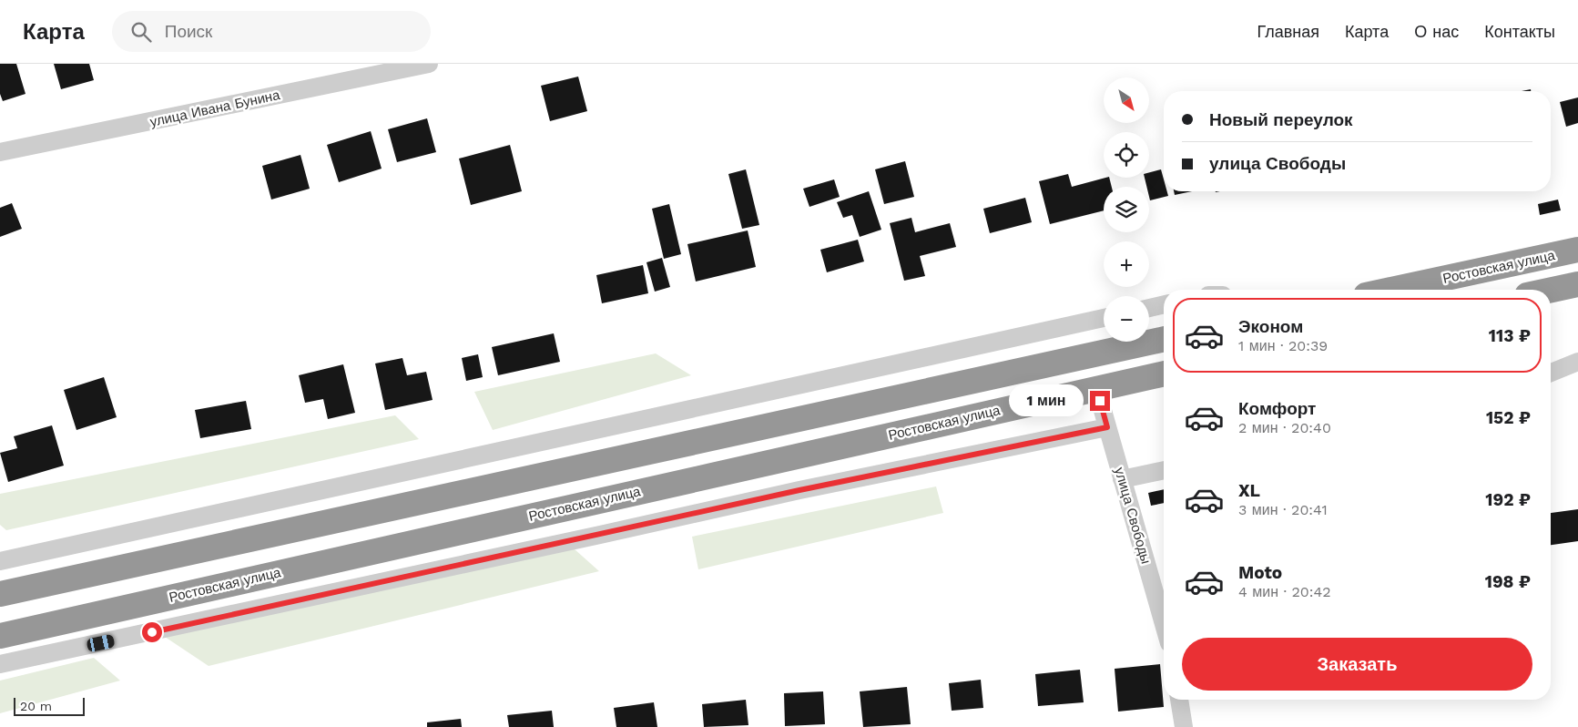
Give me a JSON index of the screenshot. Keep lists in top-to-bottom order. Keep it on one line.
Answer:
{"streets":{"highway":["Ростовская улица"],"street":["улица Ивана Бунина","улица Свободы"]},"crossings":[["Ростовская улица","улица Свободы"]],"scale_bar":"20 m","north":"bottom right","page":{"header":"Карта","search":"Поиск","nav":["Главная","Карта","О нас","Контакты"],"map_buttons":["+","−"],"banner":["Новый переулок","улица Свободы"],"list":[{"name":"Эконом","note":"1 мин · 20:39","value":"113 ₽"},{"name":"Комфорт","note":"2 мин · 20:40","value":"152 ₽"},{"name":"XL","note":"3 мин · 20:41","value":"192 ₽"},{"name":"Moto","note":"4 мин · 20:42","value":"198 ₽"}],"bubble":"1 мин","buttons":"Заказать","scale":"20 m"}}
